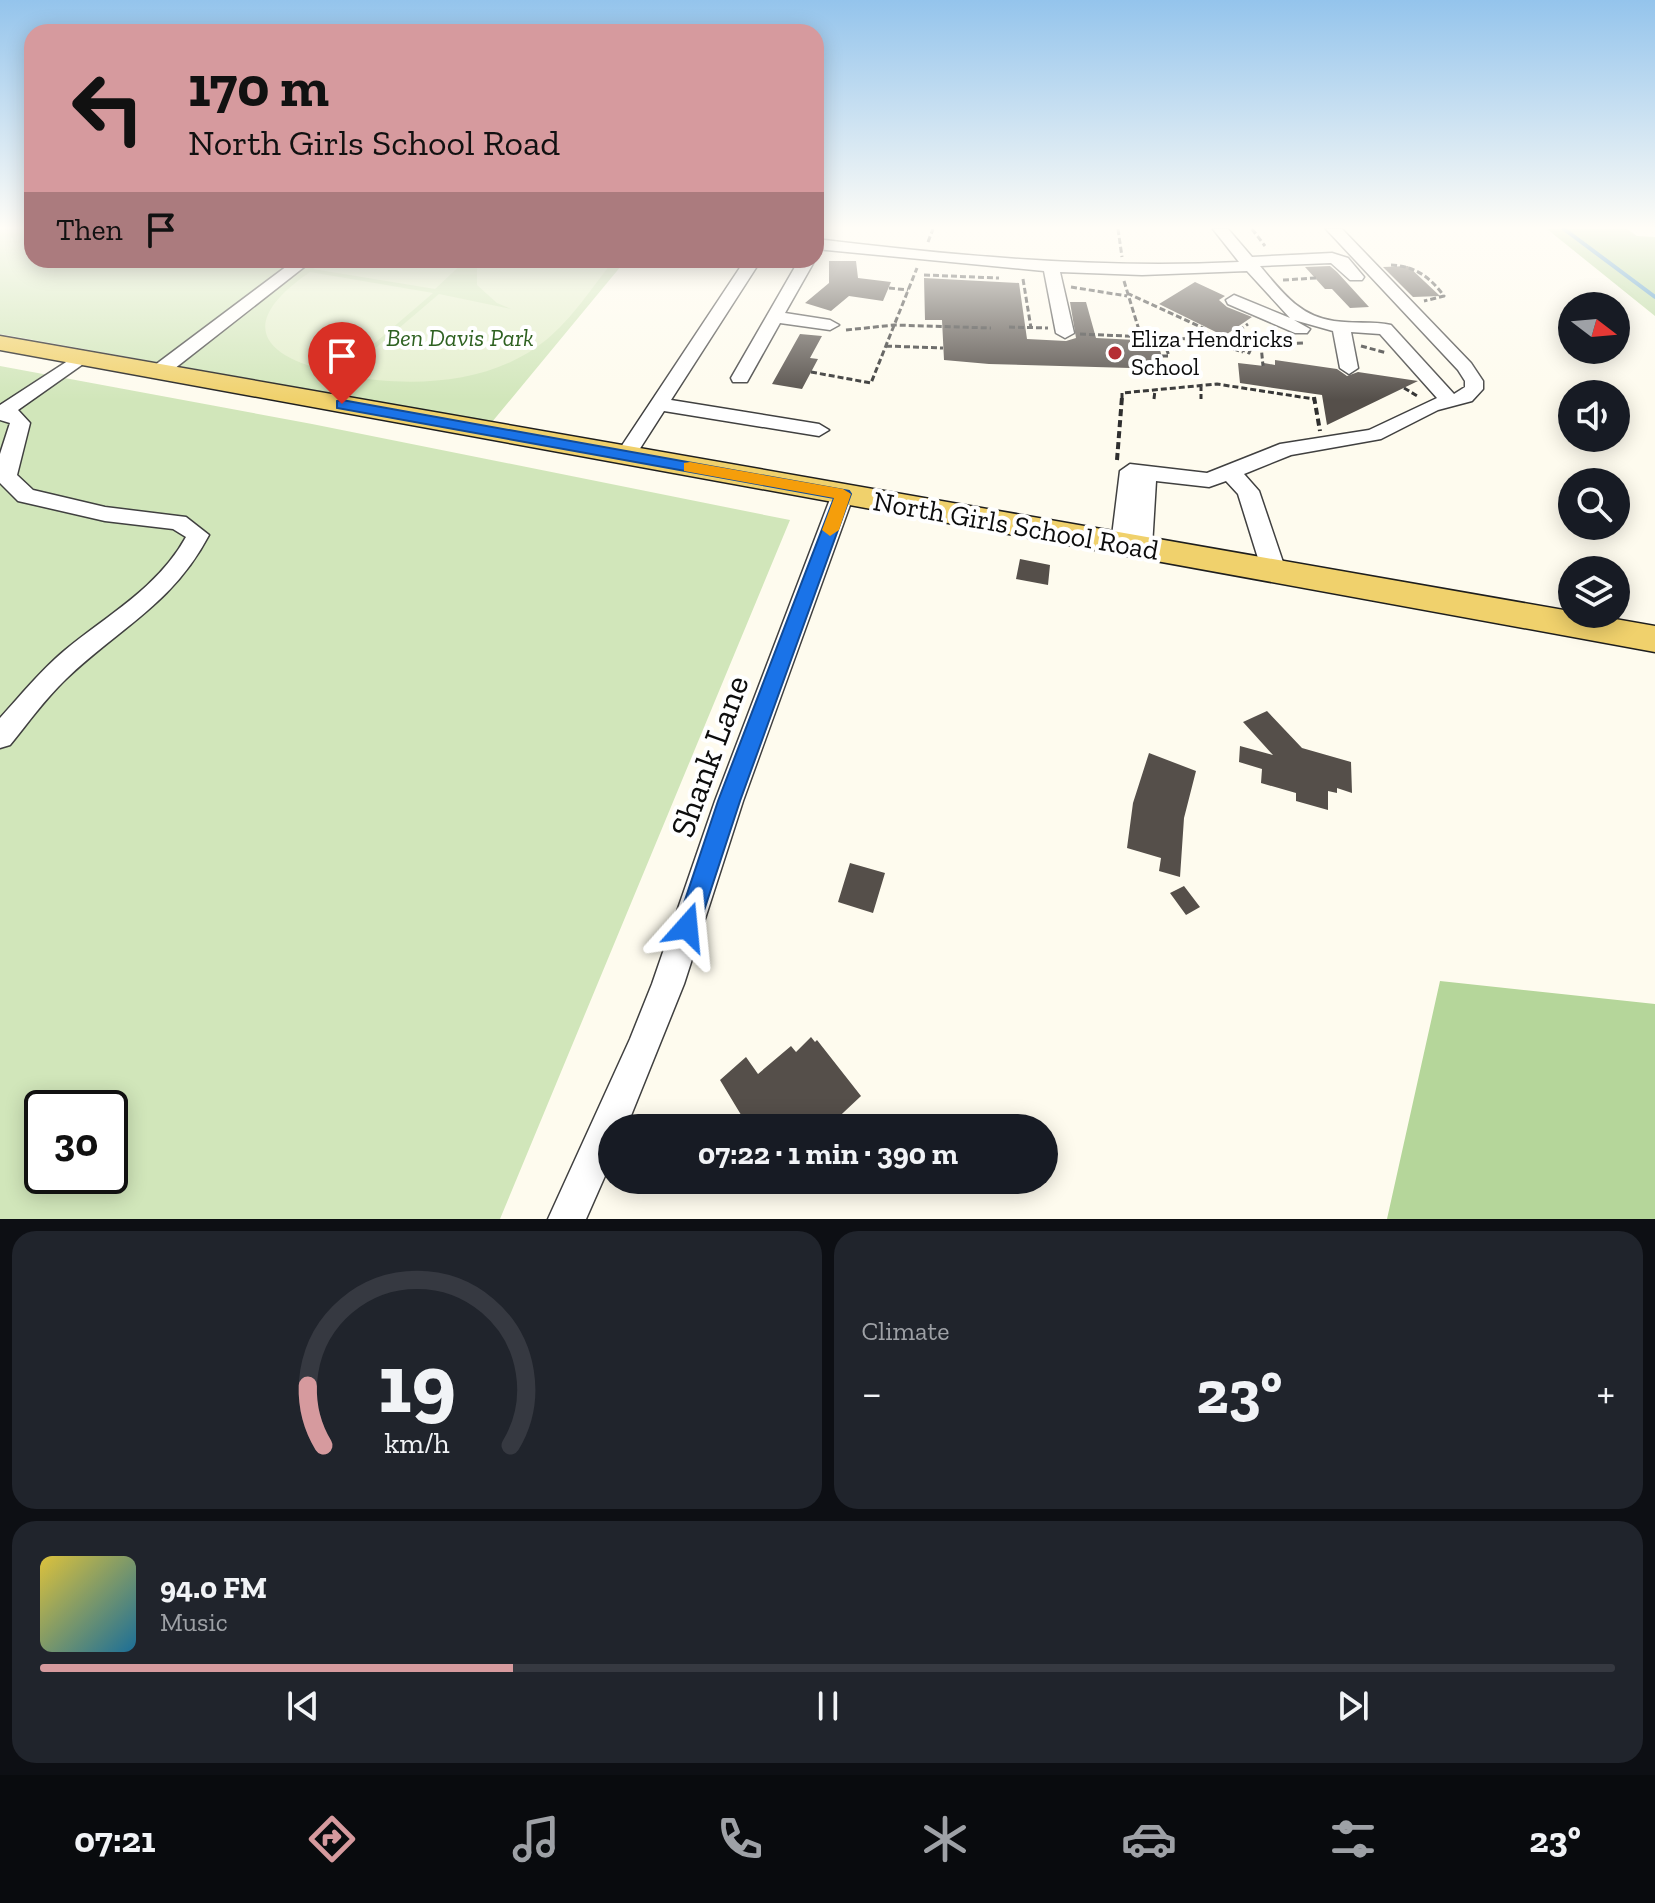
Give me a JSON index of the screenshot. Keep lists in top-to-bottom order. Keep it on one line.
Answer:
{"streets":{"main road":["North Girls School Road"],"street":["Shank Lane"]},"crossings":[["North Girls School Road","Shank Lane"]],"parks":["Ben Davis Park"],"places":["Eliza Hendricks School"],"north":"right","page":{"turn":["170 m","North Girls School Road"],"then":"Then","limit":"30","trip":"07:22 · 1 min · 390 m","tile":"Climate","heat":["−","23°","+"],"song":["94.0 FM","Music"],"tabs":["07:21","23°"],"gauge":["19","km/h"]}}
